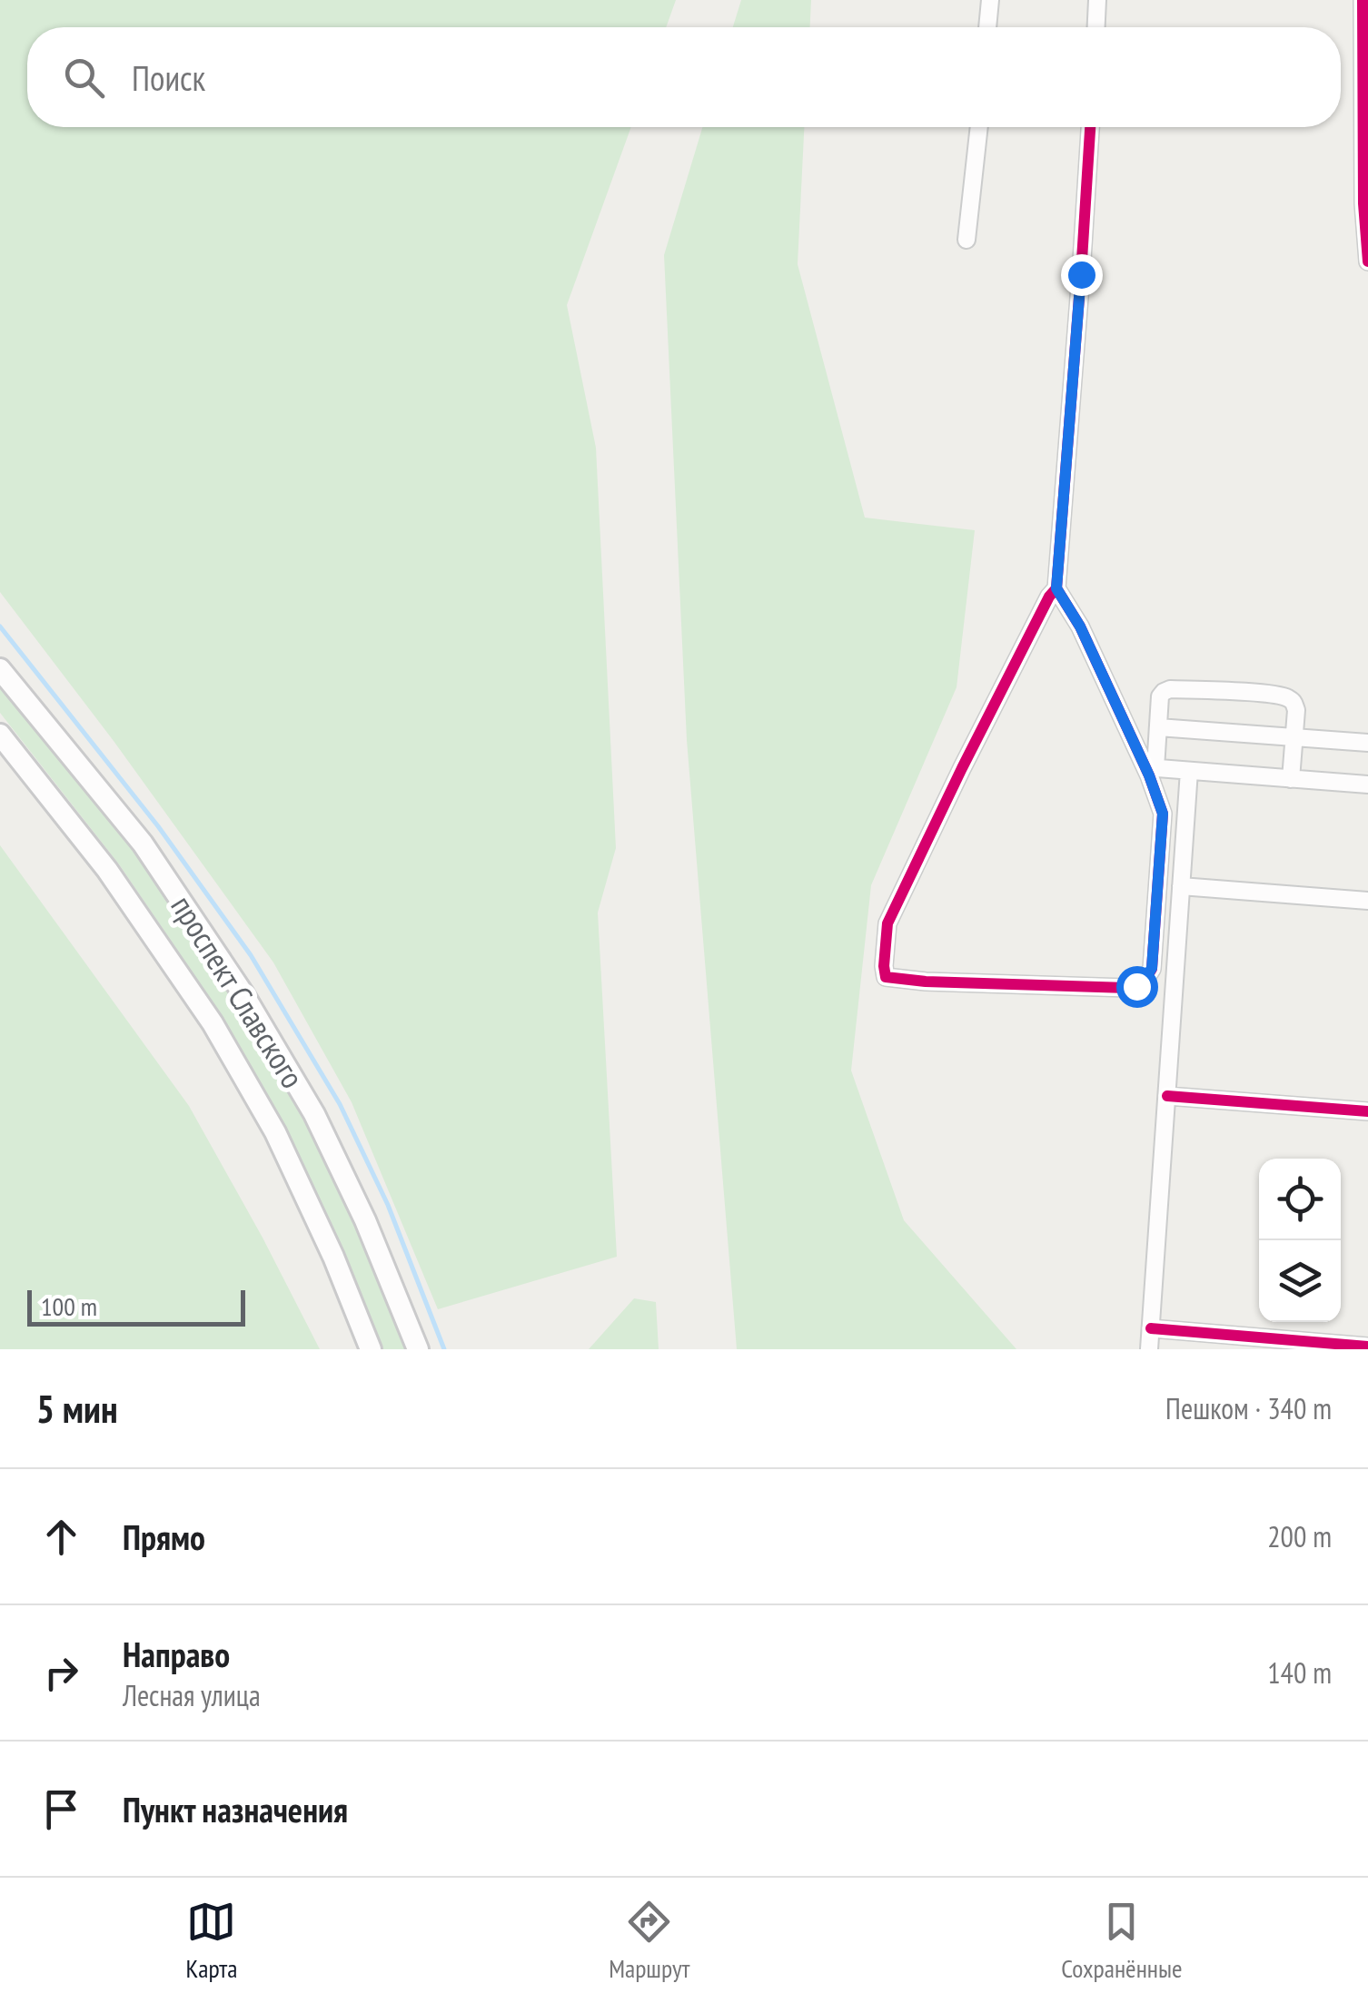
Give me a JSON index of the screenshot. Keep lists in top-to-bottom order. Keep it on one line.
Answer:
{"streets":{"main road":["проспект Славского"]},"scale_bar":"100 m","page":{"search":"Поиск","scale":"100 m","heading":["5 мин","Пешком · 340 m"],"list":[["Прямо","200 m"],["Направо","Лесная улица","140 m"],"Пункт назначения"],"nav":["Карта","Маршрут","Сохранённые"]}}
